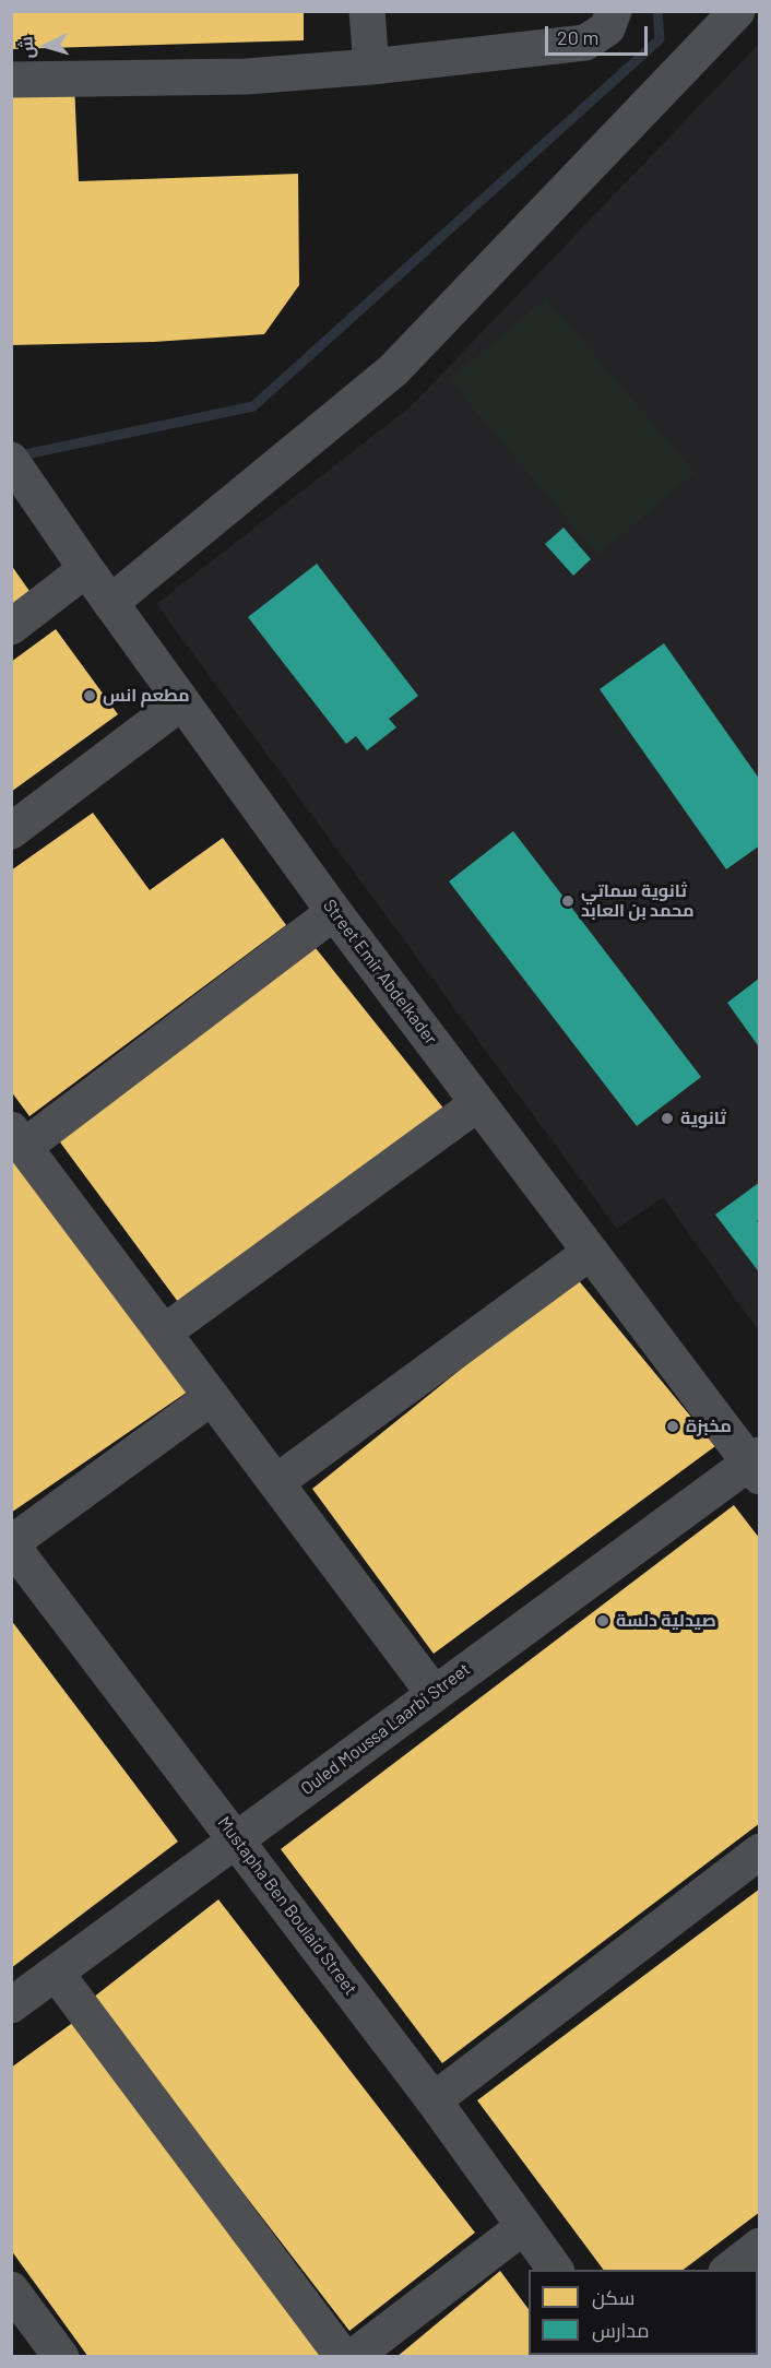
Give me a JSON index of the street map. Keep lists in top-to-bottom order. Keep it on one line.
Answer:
{"streets":{"street":["Street Emir Abdelkader","Ouled Moussa Laarbi Street","Mustapha Ben Boulaid Street"]},"crossings":[["Street Emir Abdelkader","Ouled Moussa Laarbi Street"],["Ouled Moussa Laarbi Street","Mustapha Ben Boulaid Street"]],"places":["مطعم انس","ثانوية سماتي محمد بن العابد","ثانوية","مخبزة","صيدلية دلسة"],"legend":["سكن","مدارس"],"scale_bar":"20 m","north":"left"}
